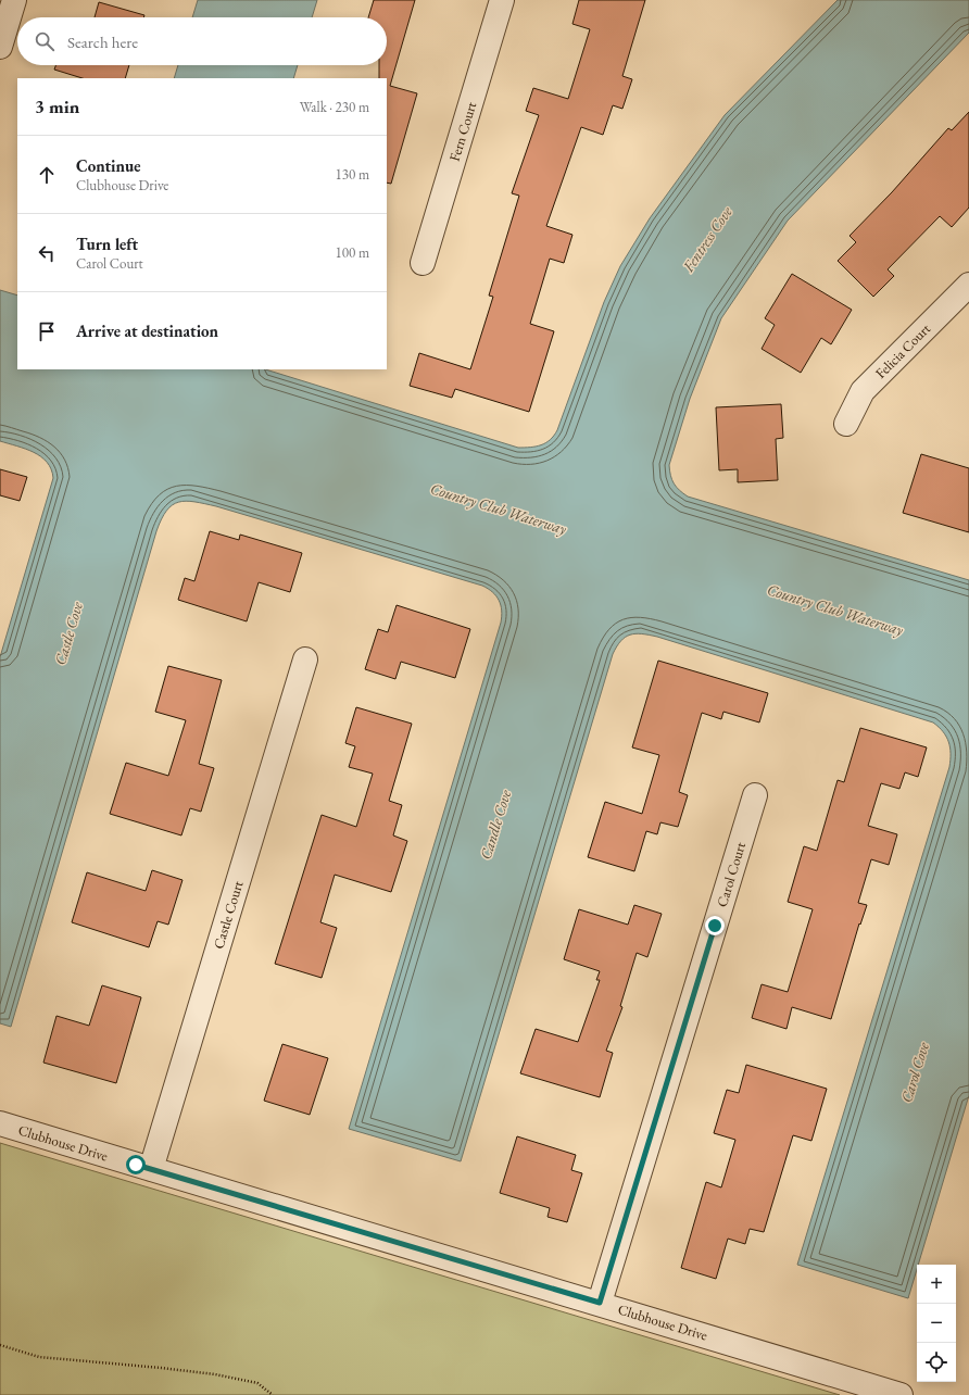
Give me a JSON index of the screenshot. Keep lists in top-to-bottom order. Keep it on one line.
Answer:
{"streets":{"street":["Fern Court","Felicia Court","Carol Court","Castle Court","Clubhouse Drive"]},"crossings":[["Carol Court","Clubhouse Drive"],["Castle Court","Clubhouse Drive"]],"water":["Fentress Cove","Country Club Waterway","Castle Cove","Candle Cove","Carol Cove"],"page":{"search":"Search here","heading":["3 min","Walk · 230 m"],"list":[["Continue","Clubhouse Drive","130 m"],["Turn left","Carol Court","100 m"],"Arrive at destination"],"map_buttons":["+","−"]}}
